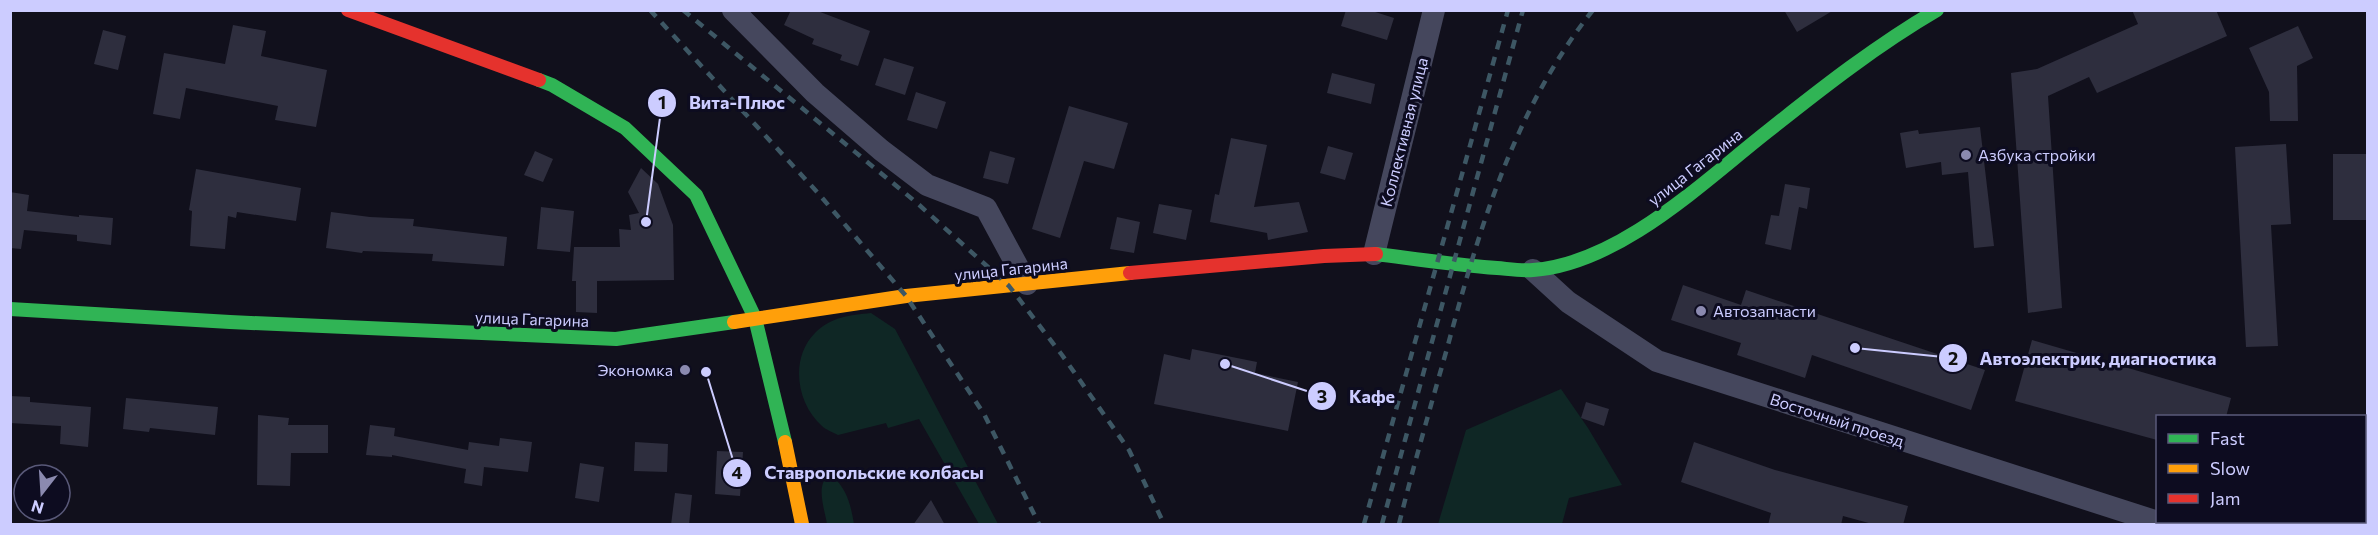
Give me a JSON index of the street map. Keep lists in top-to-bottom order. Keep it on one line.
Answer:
{"streets":{"main road":["улица Гагарина"],"street":["Коллективная улица","Восточный проезд"]},"crossings":[["Коллективная улица","улица Гагарина"],["улица Гагарина","Восточный проезд"]],"places":["Азбука стройки","Вита-Плюс","Автозапчасти","Автоэлектрик, диагностика","Кафе","Экономка","Ставропольские колбасы"],"legend":["Fast","Slow","Jam"],"north":"bottom"}
